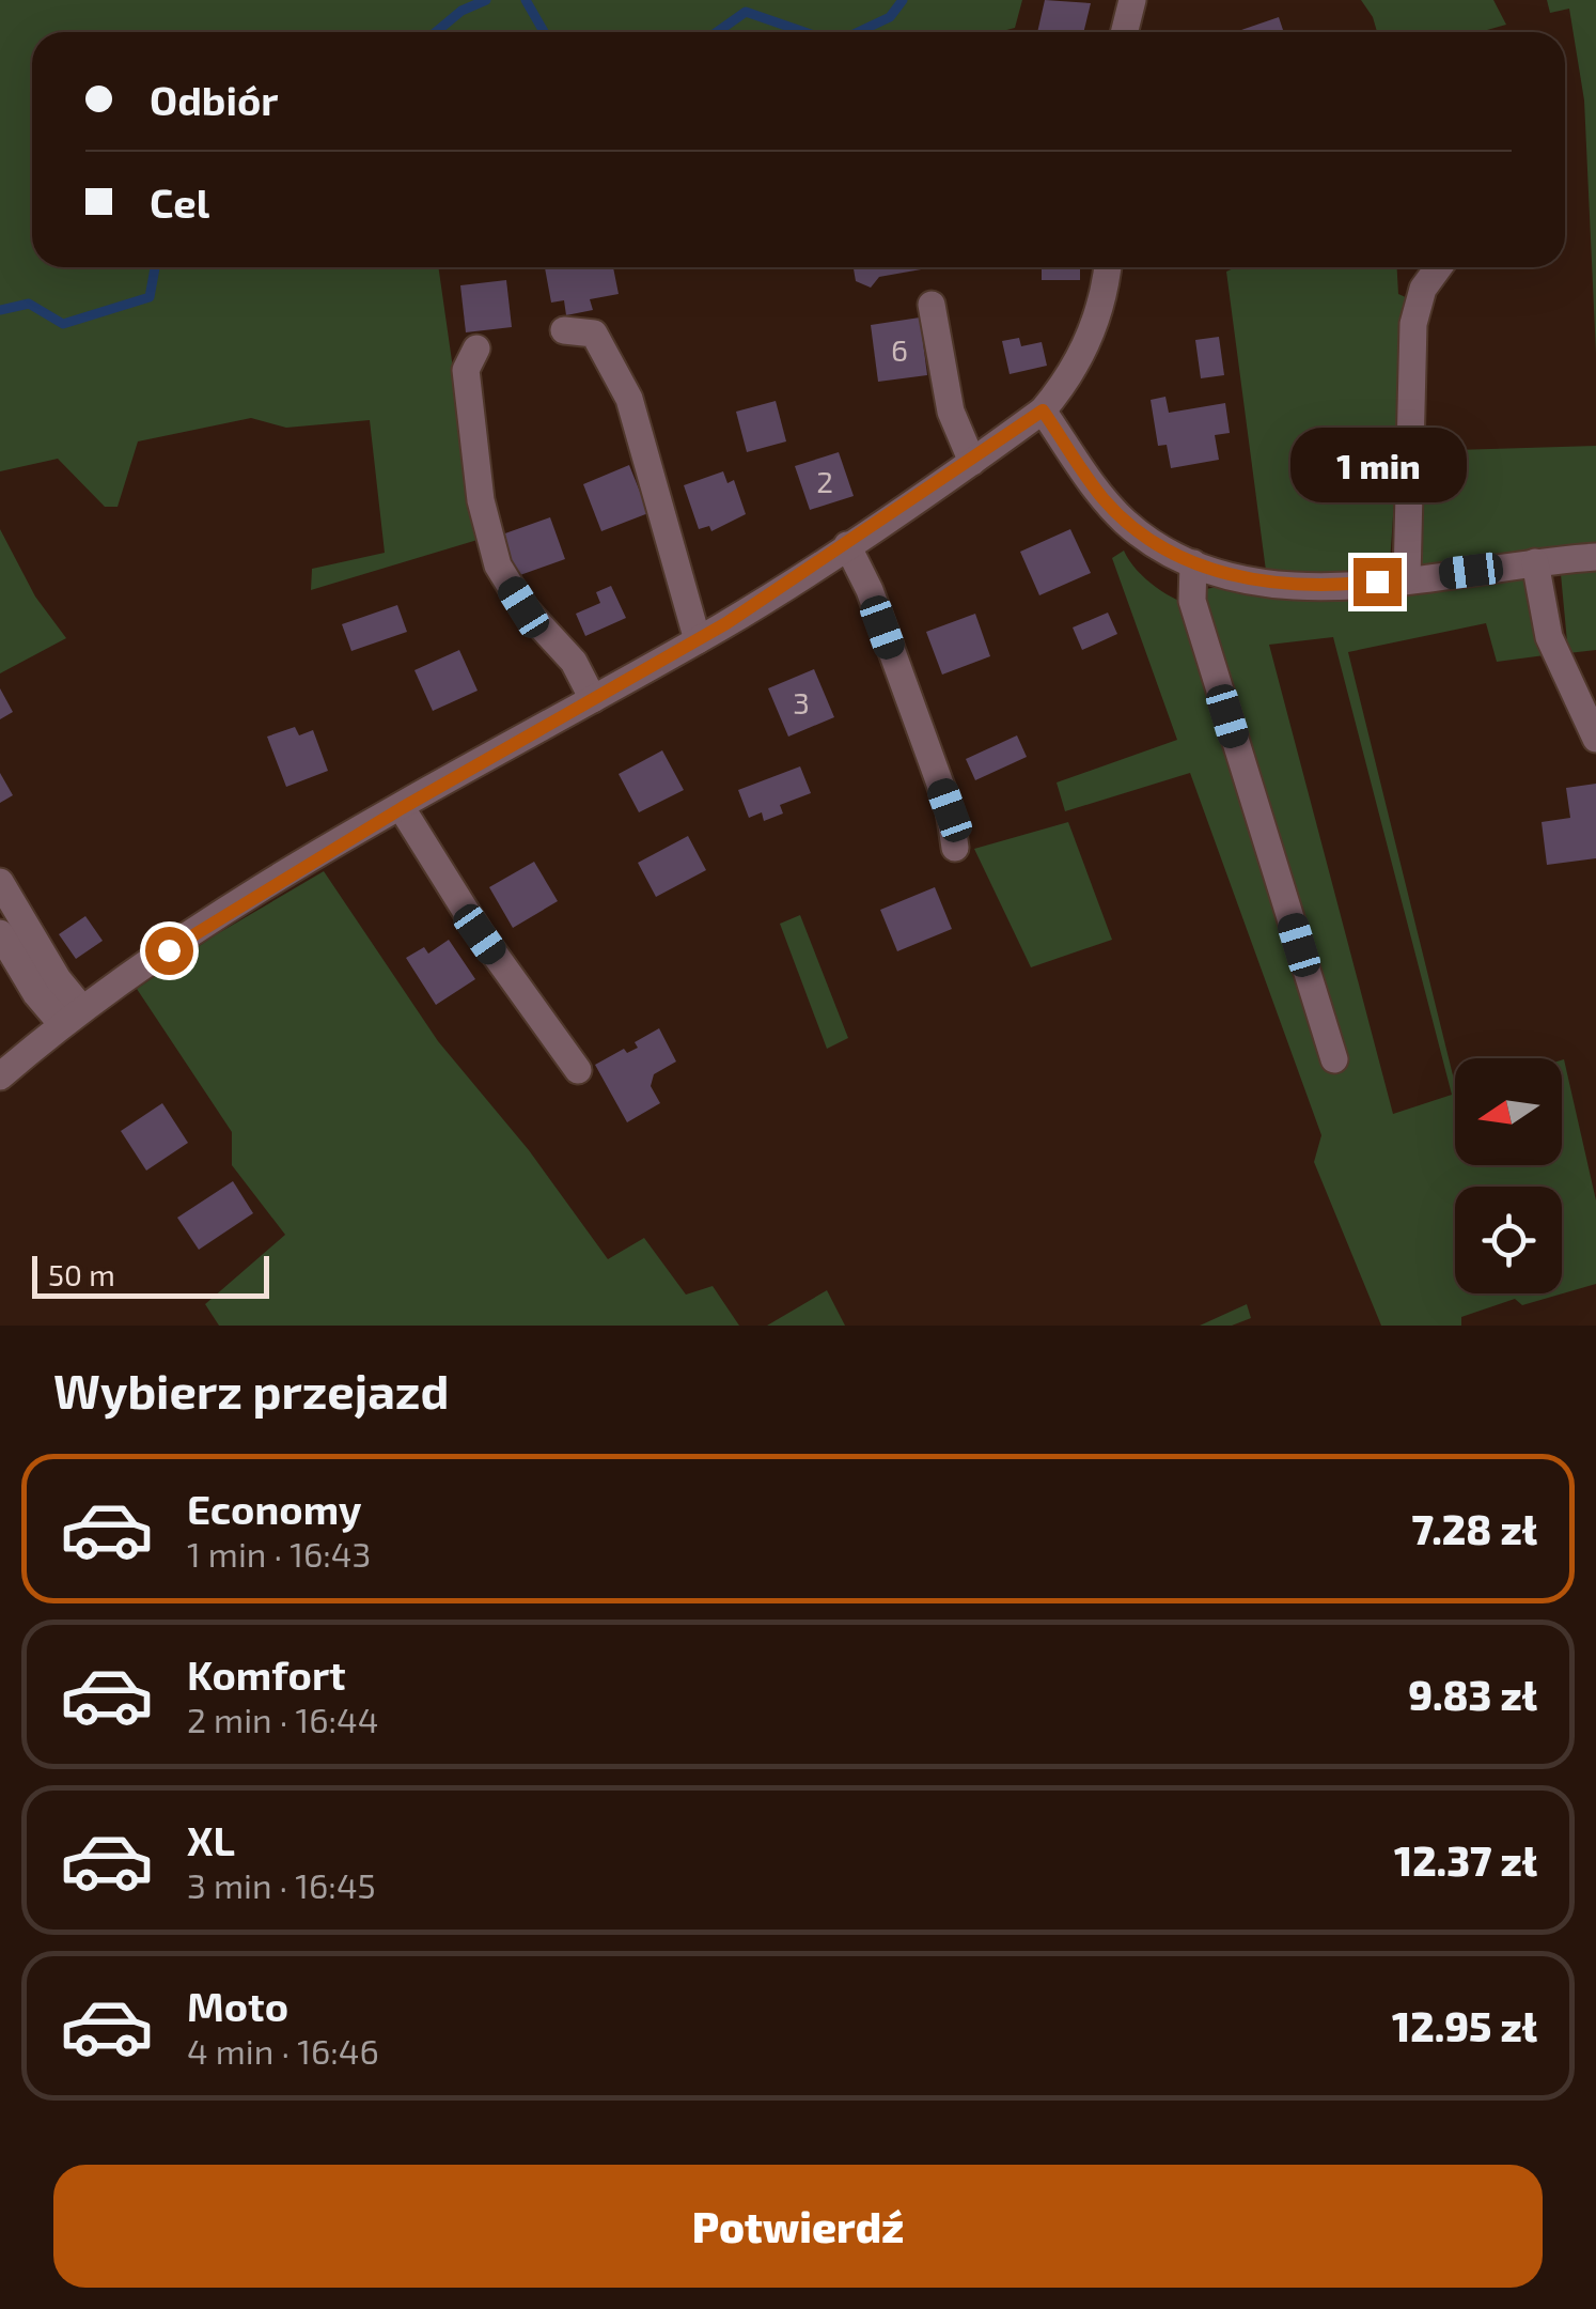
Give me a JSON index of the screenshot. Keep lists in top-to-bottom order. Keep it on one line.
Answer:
{"house_numbers":["6","2","3"],"scale_bar":"50 m","north":"left","page":{"banner":["Odbiór","Cel"],"bubble":"1 min","scale":"50 m","heading":"Wybierz przejazd","list":[{"name":"Economy","note":"1 min · 16:43","value":"7.28 zł"},{"name":"Komfort","note":"2 min · 16:44","value":"9.83 zł"},{"name":"XL","note":"3 min · 16:45","value":"12.37 zł"},{"name":"Moto","note":"4 min · 16:46","value":"12.95 zł"}],"buttons":"Potwierdź"}}
